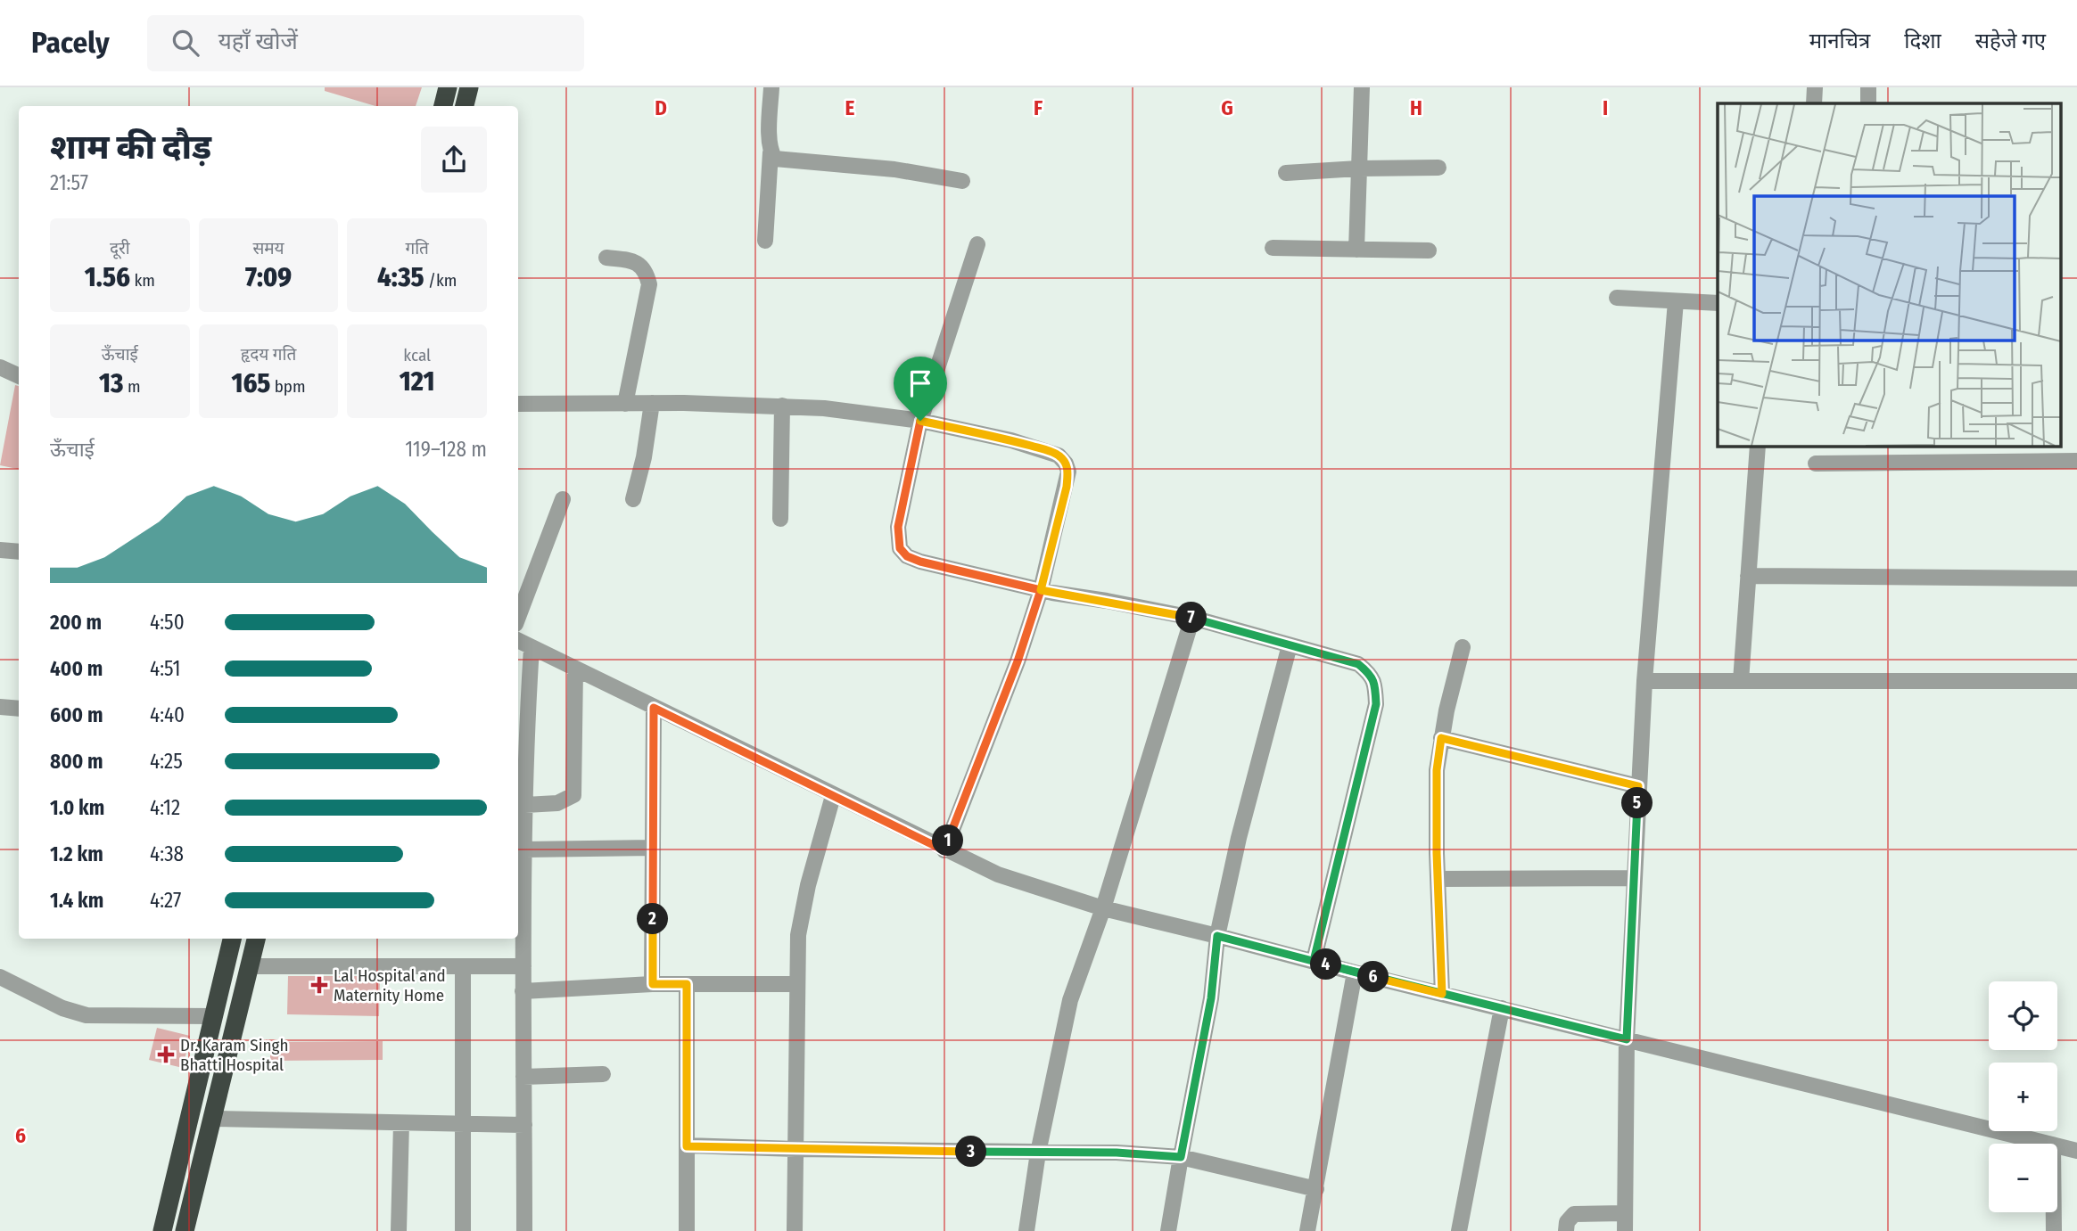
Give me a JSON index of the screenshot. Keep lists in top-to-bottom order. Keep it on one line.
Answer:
{"places":{"health":["Lal Hospital and Maternity Home","Dr. Karam Singh Bhatti Hospital"]},"page":{"header":"Pacely","search":"यहाँ खोजें","nav":["मानचित्र","दिशा","सहेजे गए"],"heading":["शाम की दौड़","21:57"],"stats":[["दूरी","1.56 km"],["समय","7:09"],["गति","4:35 /km"],["ऊँचाई","13 m"],["हृदय गति","165 bpm"],["kcal","121"]],"chart":["ऊँचाई","119–128 m"],"list":[{"name":"200 m","note":"4:50"},{"name":"400 m","note":"4:51"},{"name":"600 m","note":"4:40"},{"name":"800 m","note":"4:25"},{"name":"1.0 km","note":"4:12"},{"name":"1.2 km","note":"4:38"},{"name":"1.4 km","note":"4:27"}],"pins":["7","5","1","2","4","6","3"],"map_buttons":["+","−"]},"grid":{"columns":["D","E","F","G","H","I"],"rows":["6"]}}
